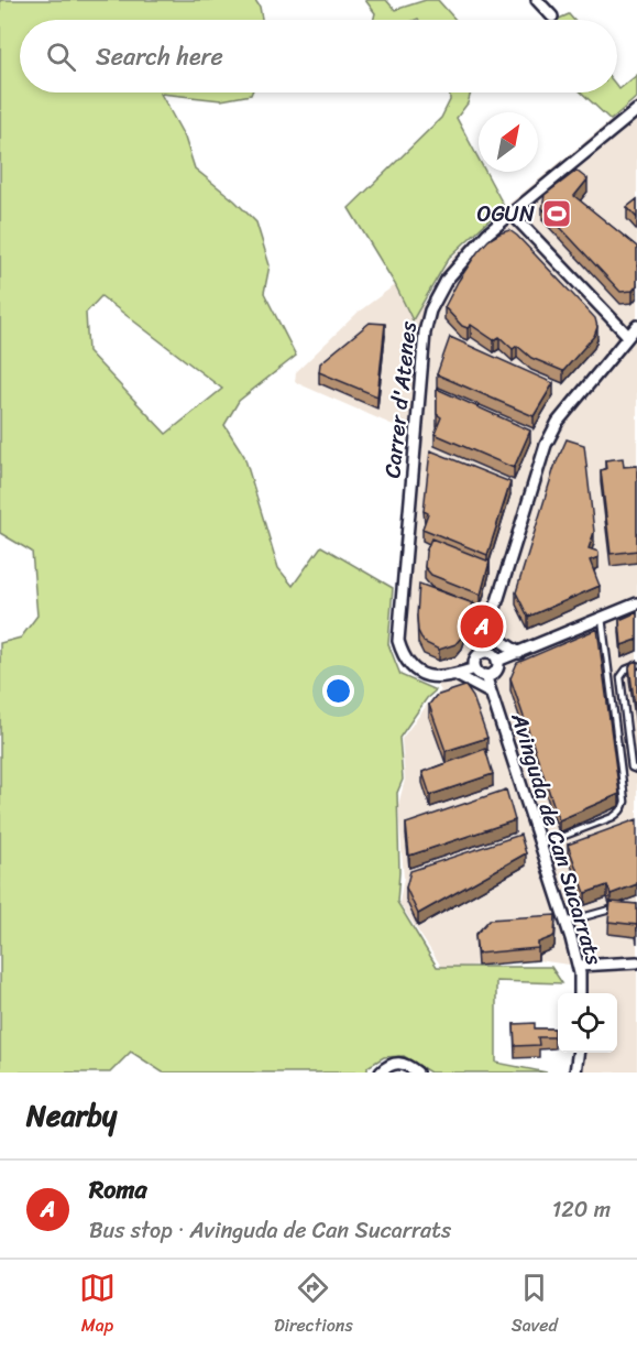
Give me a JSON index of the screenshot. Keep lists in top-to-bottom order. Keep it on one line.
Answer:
{"streets":{"street":["Carrer d'Atenes","Avinguda de Can Sucarrats"]},"crossings":[["Carrer d'Atenes","Avinguda de Can Sucarrats"]],"places":{"sports":["OGUN"]},"north":"top right","page":{"search":"Search here","pins":"A","heading":"Nearby","list":[{"mark":"A","name":"Roma","note":"Bus stop · Avinguda de Can Sucarrats","value":"120 m"}],"nav":["Map","Directions","Saved"]}}
